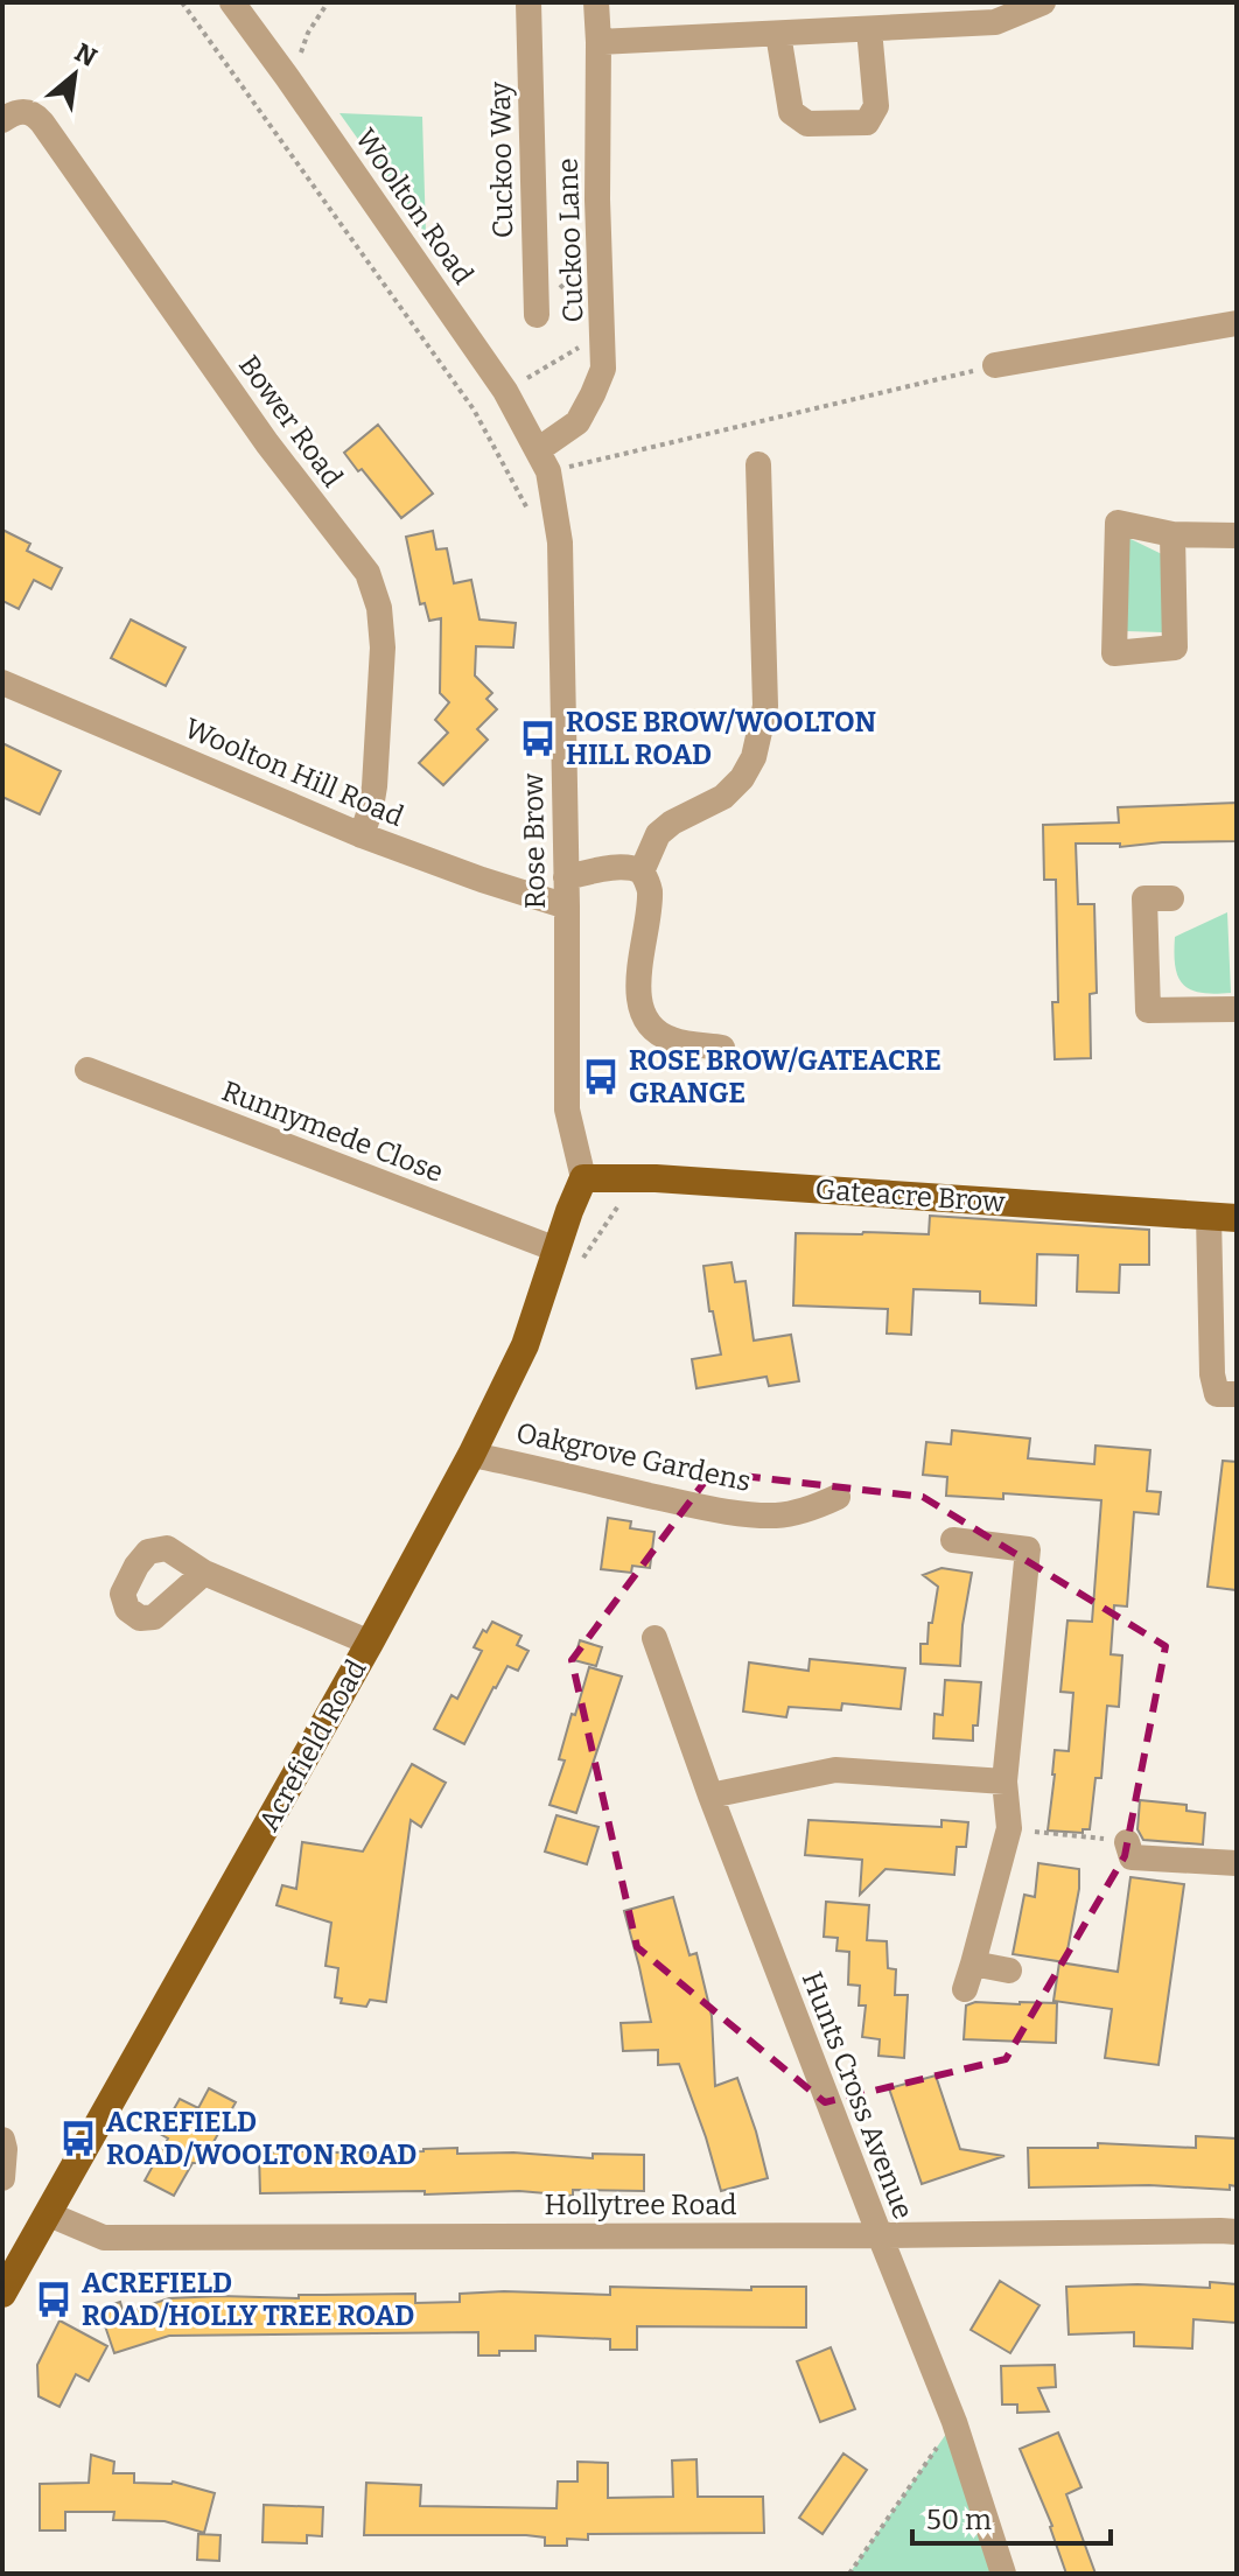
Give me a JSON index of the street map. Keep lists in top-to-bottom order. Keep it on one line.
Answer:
{"streets":{"main road":["Gateacre Brow","Acrefield Road"],"street":["Cuckoo Way","Woolton Road","Cuckoo Lane","Bower Road","Woolton Hill Road","Rose Brow","Runnymede Close","Oakgrove Gardens","Hunts Cross Avenue","Hollytree Road"]},"crossings":[["Woolton Road","Cuckoo Lane"],["Woolton Road","Rose Brow"],["Cuckoo Lane","Rose Brow"],["Bower Road","Woolton Hill Road"],["Woolton Hill Road","Rose Brow"],["Rose Brow","Gateacre Brow"],["Rose Brow","Acrefield Road"],["Runnymede Close","Acrefield Road"],["Gateacre Brow","Acrefield Road"],["Oakgrove Gardens","Acrefield Road"],["Acrefield Road","Hollytree Road"],["Hunts Cross Avenue","Hollytree Road"]],"places":{"bus stop":["ROSE BROW/WOOLTON HILL ROAD","ROSE BROW/GATEACRE GRANGE","ACREFIELD ROAD/WOOLTON ROAD","ACREFIELD ROAD/HOLLY TREE ROAD"]},"scale_bar":"50 m","north":"top right"}
